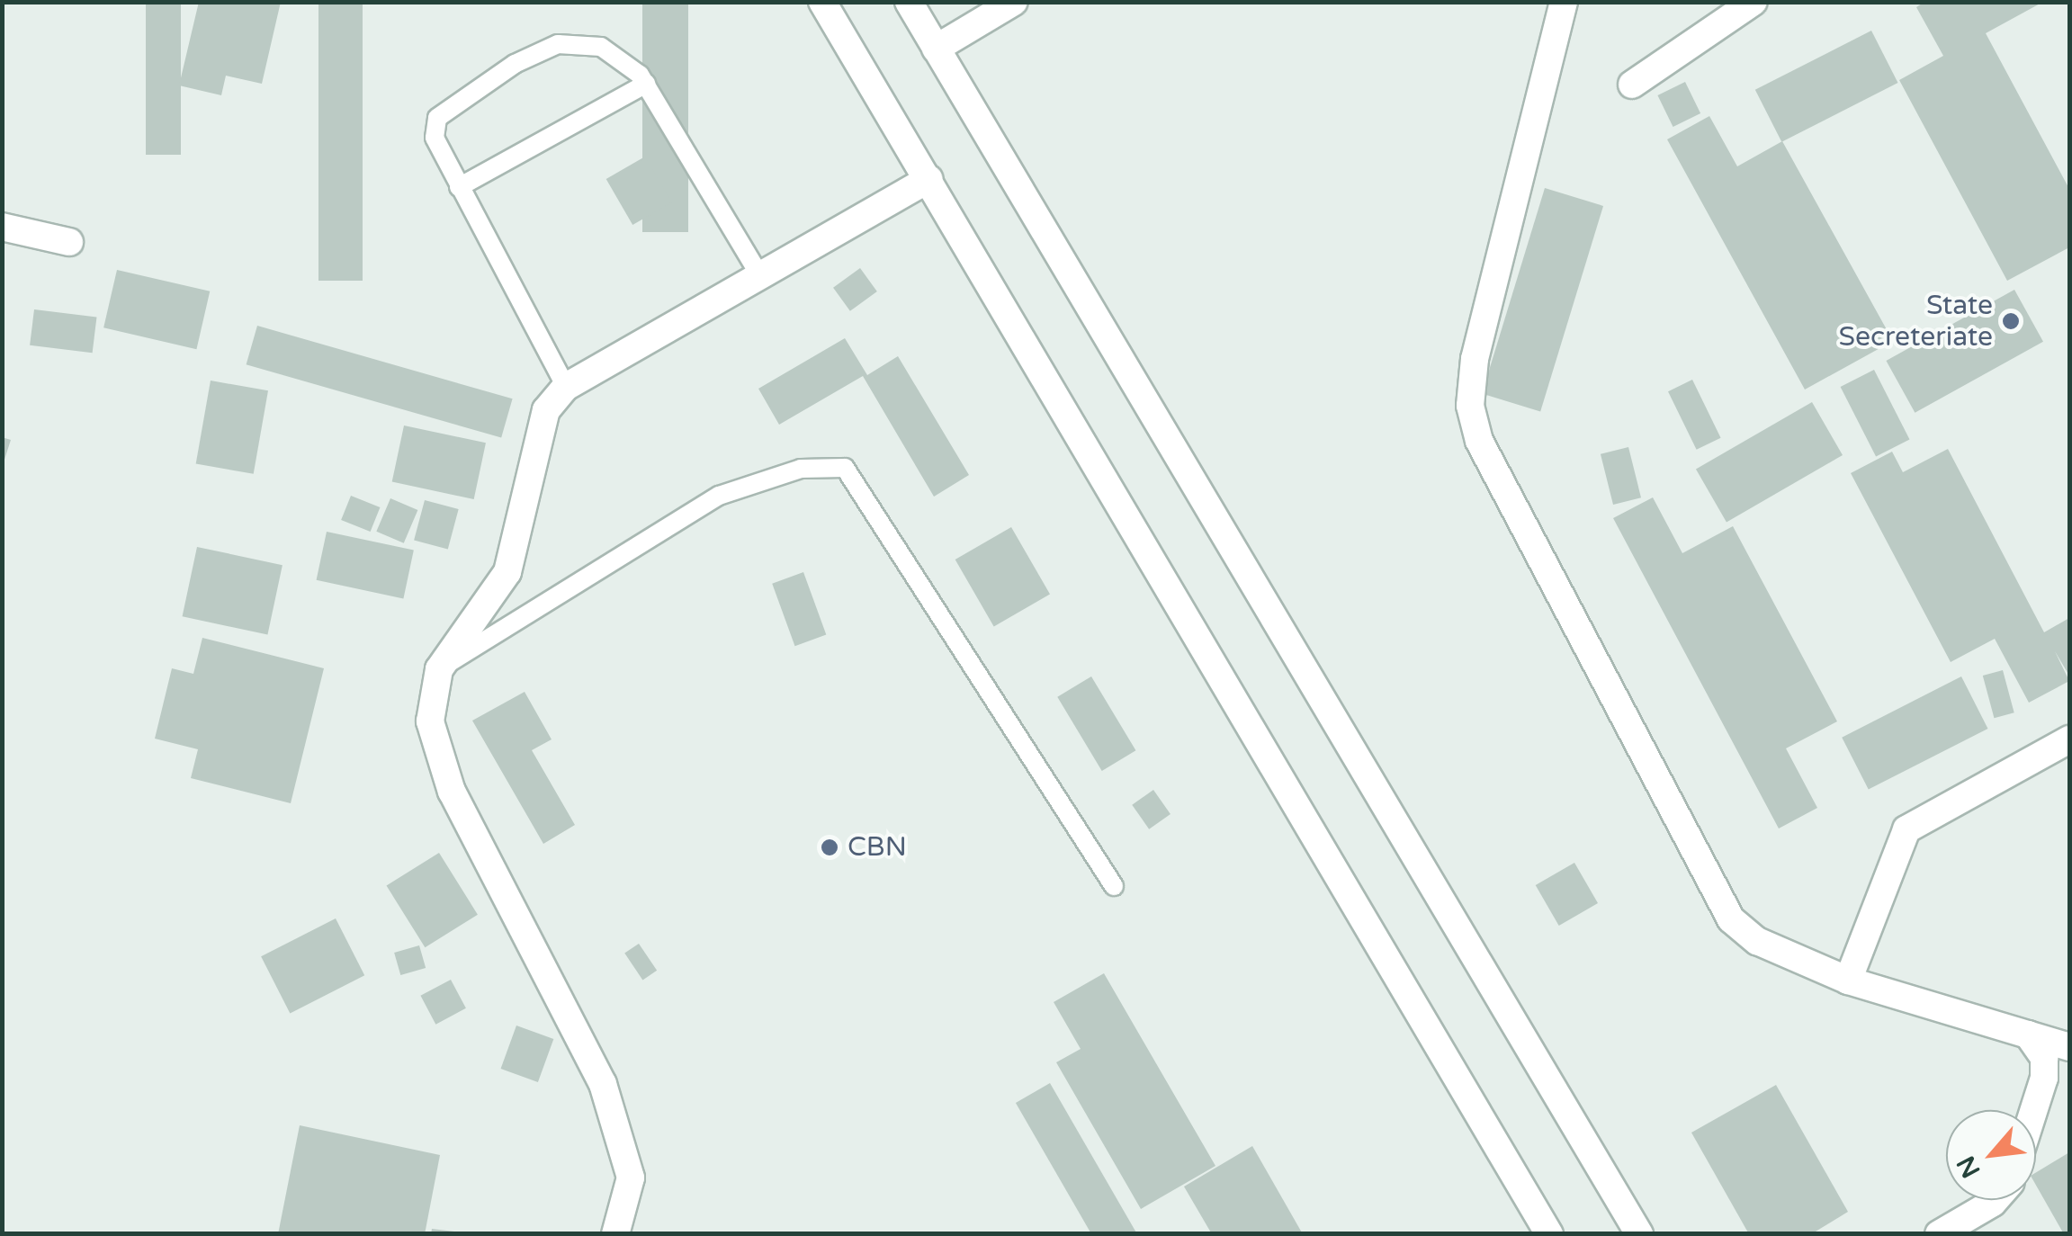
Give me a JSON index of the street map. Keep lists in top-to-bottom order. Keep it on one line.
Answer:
{"places":["State Secreteriate","CBN"],"north":"bottom left"}
